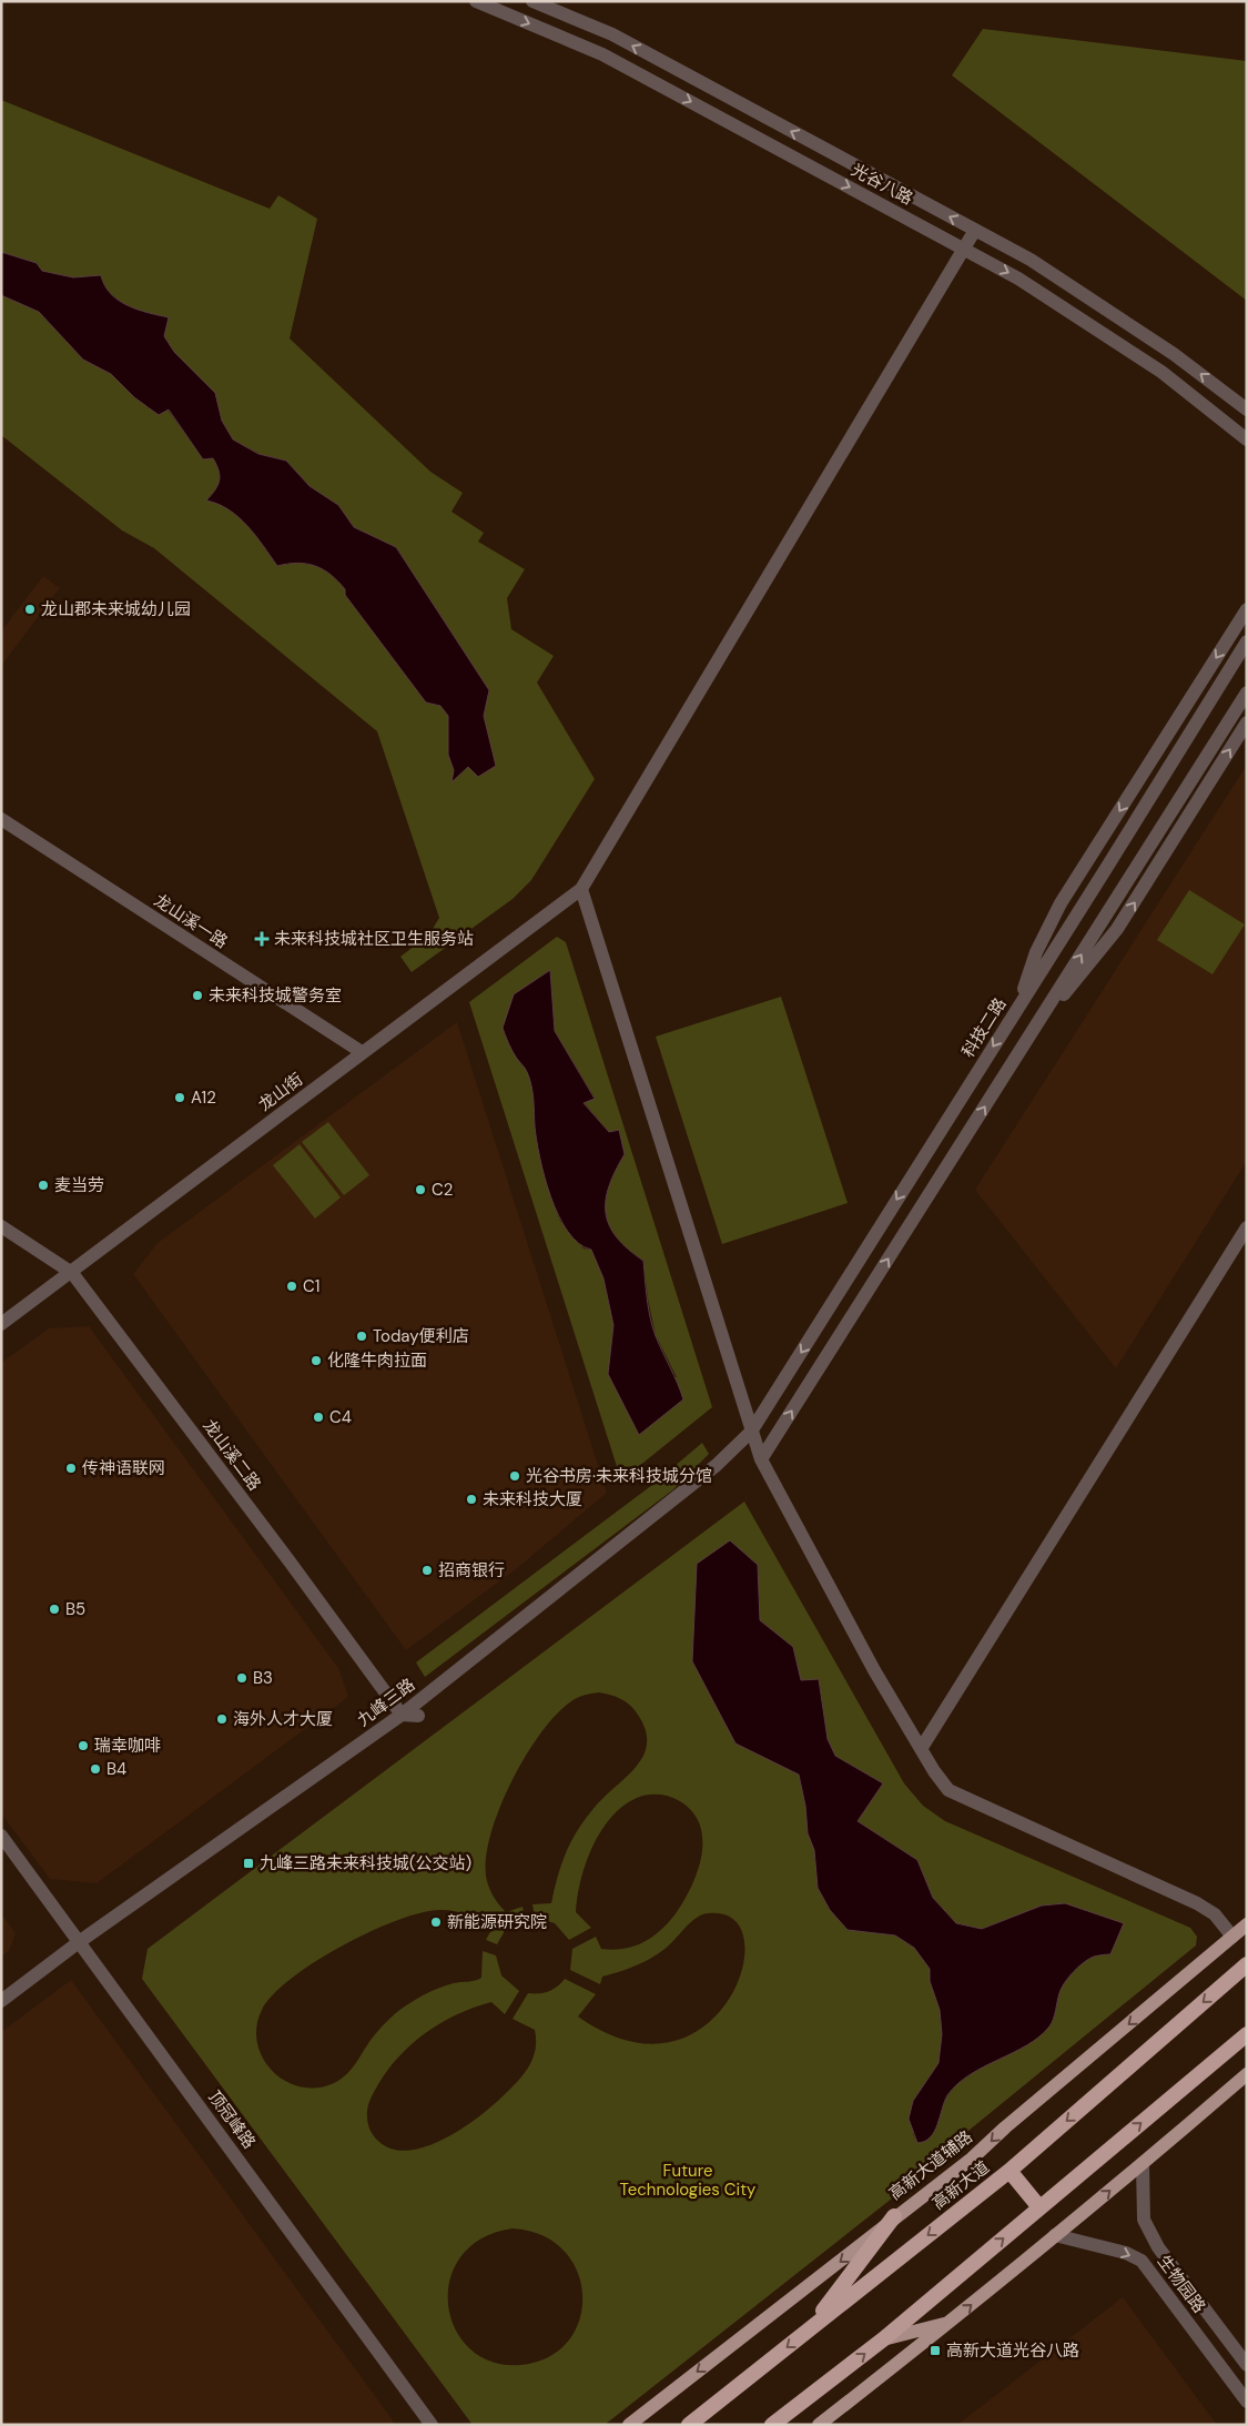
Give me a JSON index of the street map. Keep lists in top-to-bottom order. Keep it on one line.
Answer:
{"streets":{"highway":["高新大道"],"main road":["高新大道辅路"],"street":["光谷八路","龙山溪一路","科技二路","龙山街","龙山溪二路","九峰三路","顶冠峰路","生物园路"]},"crossings":[["龙山溪一路","龙山街"],["科技二路","九峰三路"],["龙山街","龙山溪二路"],["龙山溪二路","九峰三路"],["九峰三路","顶冠峰路"]],"parks":["Future Technologies City"],"places":{"other":["龙山郡未来城幼儿园","未来科技城警务室","A12","麦当劳","C2","C1","Today便利店","化隆牛肉拉面","C4","传神语联网","光谷书房·未来科技城分馆","未来科技大厦","招商银行","B5","B3","海外人才大厦","瑞幸咖啡","B4","新能源研究院"],"health":["未来科技城社区卫生服务站"],"transit":["九峰三路未来科技城(公交站)","高新大道光谷八路"]}}
